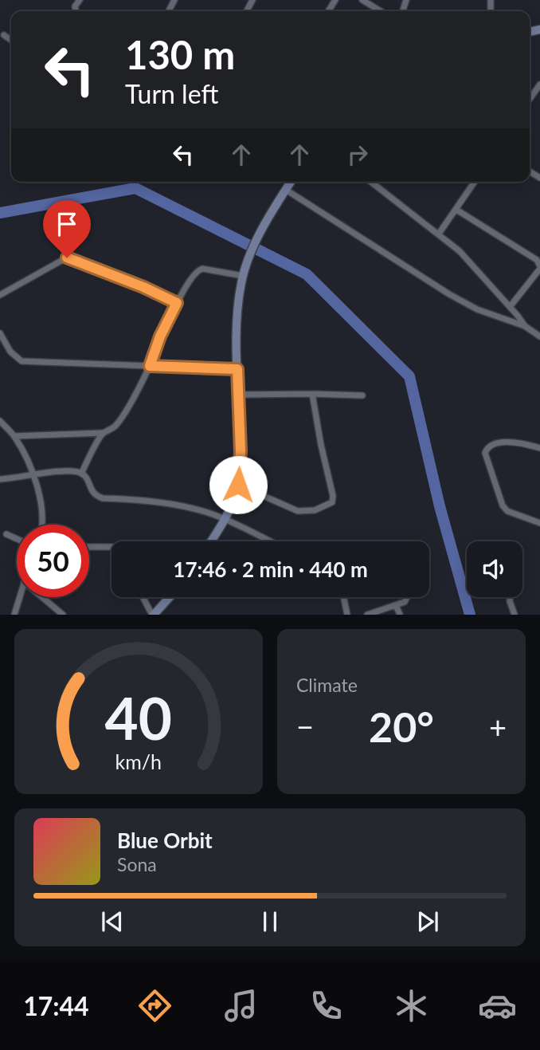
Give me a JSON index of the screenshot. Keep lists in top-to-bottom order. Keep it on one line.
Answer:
{"page":{"turn":["130 m","Turn left"],"limit":"50","trip":"17:46 · 2 min · 440 m","tile":"Climate","heat":["−","20°","+"],"song":["Blue Orbit","Sona"],"tabs":"17:44","gauge":["40","km/h"]}}
